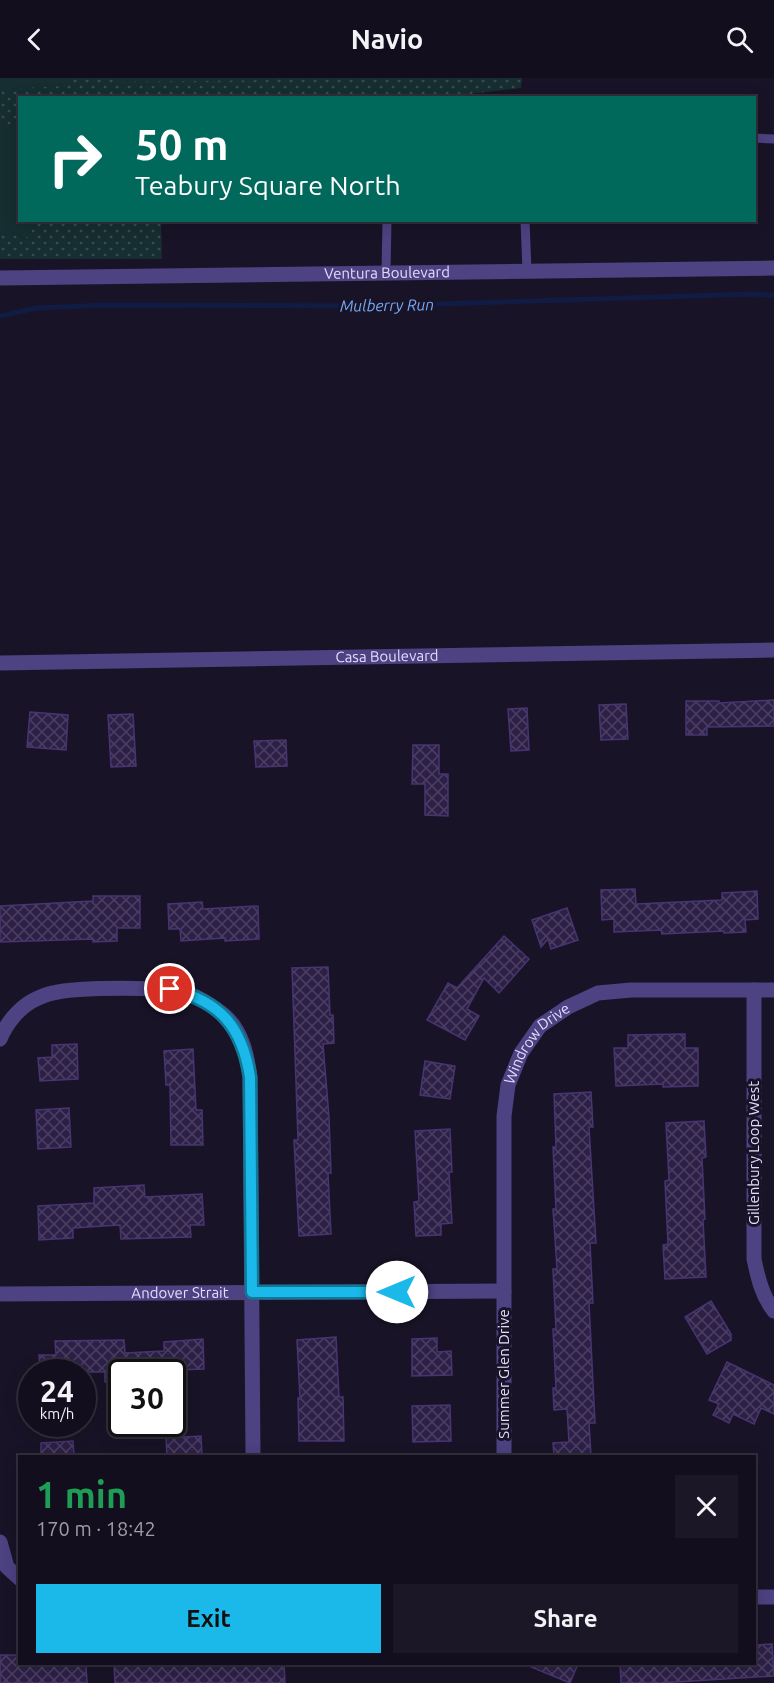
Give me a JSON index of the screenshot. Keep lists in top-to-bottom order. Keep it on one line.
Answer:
{"streets":{"street":["Ventura Boulevard","Casa Boulevard","Windrow Drive","Gillenbury Loop West","Andover Strait","Summer Glen Drive"]},"crossings":[["Windrow Drive","Gillenbury Loop West"],["Windrow Drive","Andover Strait"],["Windrow Drive","Summer Glen Drive"],["Andover Strait","Summer Glen Drive"]],"water":["Mulberry Run"],"page":{"header":"Navio","turn":["50 m","Teabury Square North"],"speed":"24 km/h","limit":"30","heading":["1 min","170 m · 18:42"],"buttons":["Exit","Share"]}}
